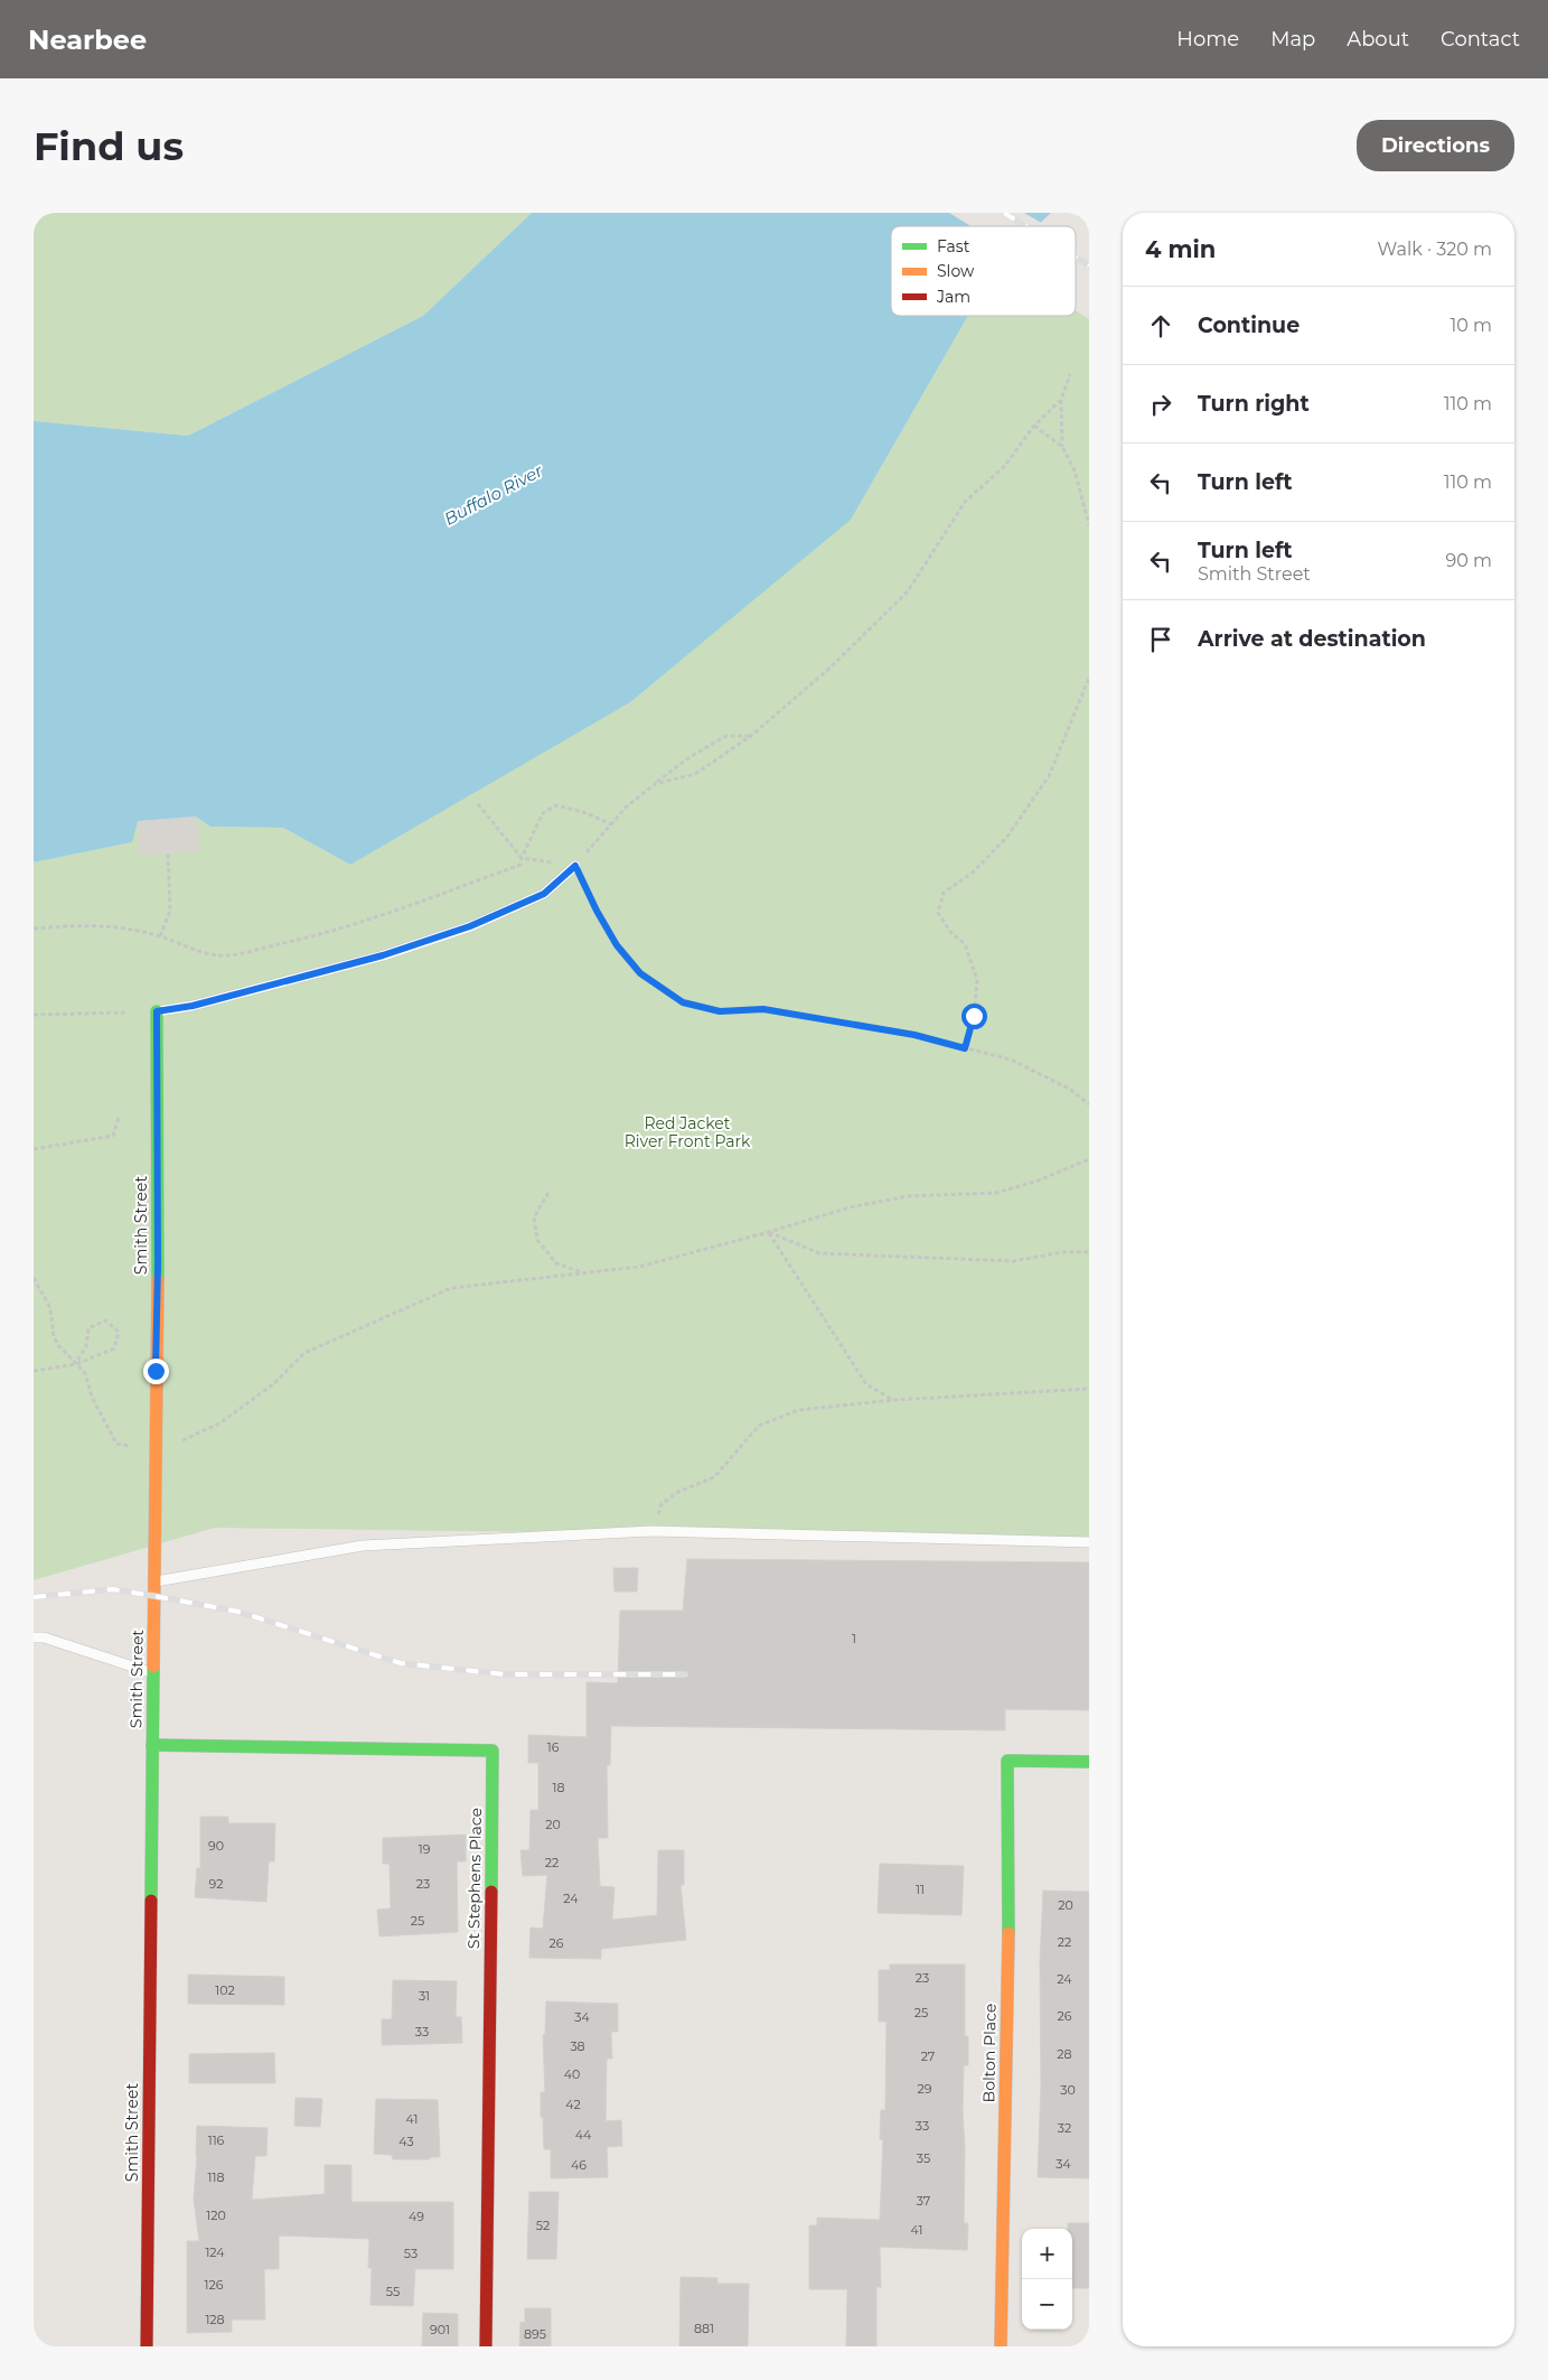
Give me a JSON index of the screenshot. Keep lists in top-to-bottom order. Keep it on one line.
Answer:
{"streets":{"street":["Smith Street","St Stephens Place","Bolton Place"]},"crossings":[["Smith Street","St Stephens Place"]],"water":["Buffalo River"],"parks":["Red Jacket River Front Park"],"house_numbers":["1","16","18","20","90","19","22","92","23","11","24","20","25","22","26","23","24","102","31","25","26","34","33","38","28","27","40","29","30","42","41","33","32","44","116","43","35","34","46","118","37","120","49","52","41","124","53","126","55","128","881","901","895"],"legend":["Fast","Slow","Jam"],"page":{"header":"Nearbee","nav":["Home","Map","About","Contact"],"buttons":"Directions","title":"Find us","heading":["4 min","Walk · 320 m"],"list":[["Continue","10 m"],["Turn right","110 m"],["Turn left","110 m"],["Turn left","Smith Street","90 m"],"Arrive at destination"],"map_buttons":["+","−"]}}
